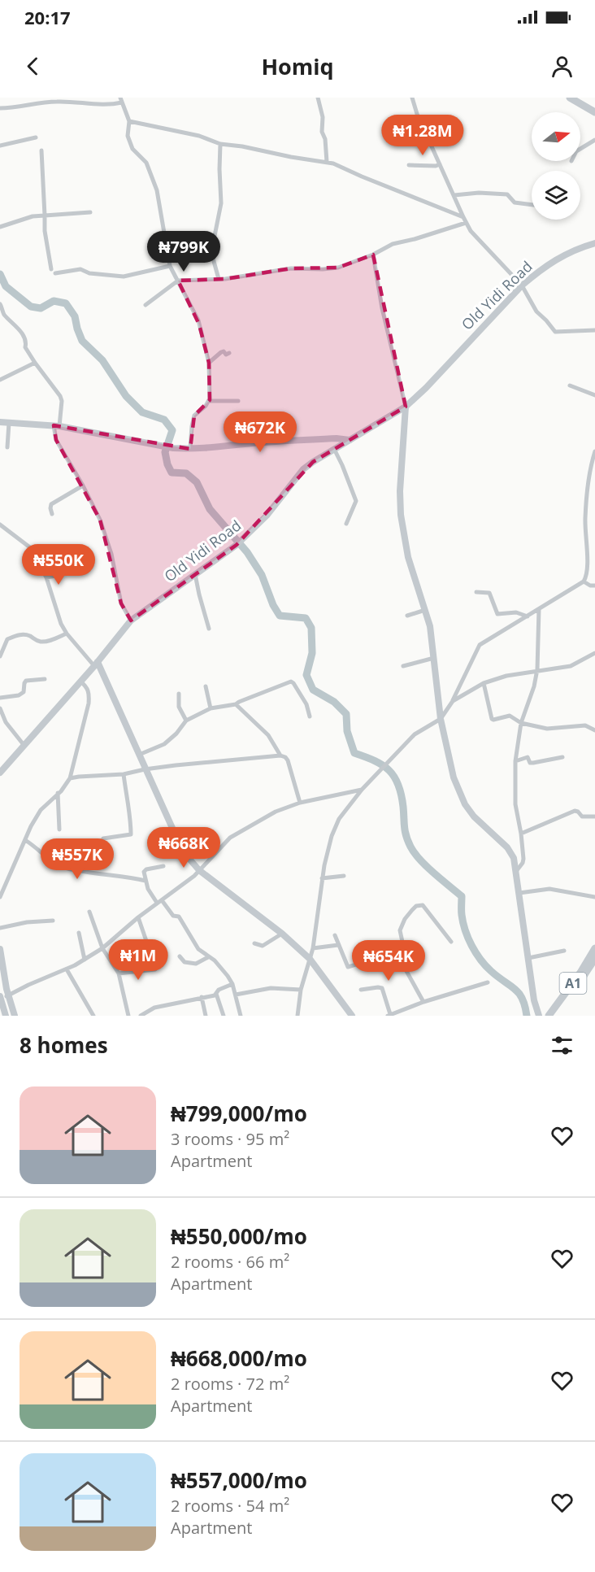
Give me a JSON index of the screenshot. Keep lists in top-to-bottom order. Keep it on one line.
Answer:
{"streets":{"highway":["A1"],"main road":["Old Yidi Road"]},"north":"right","page":{"status":"20:17","header":"Homiq","price":["₦1.28M","₦799K","₦672K","₦550K","₦668K","₦557K","₦1M","₦654K"],"heading":"8 homes","list":[{"name":"₦799,000/mo","note":"3 rooms · 95 m² · Apartment"},{"name":"₦550,000/mo","note":"2 rooms · 66 m² · Apartment"},{"name":"₦668,000/mo","note":"2 rooms · 72 m² · Apartment"},{"name":"₦557,000/mo","note":"2 rooms · 54 m² · Apartment"}]}}
